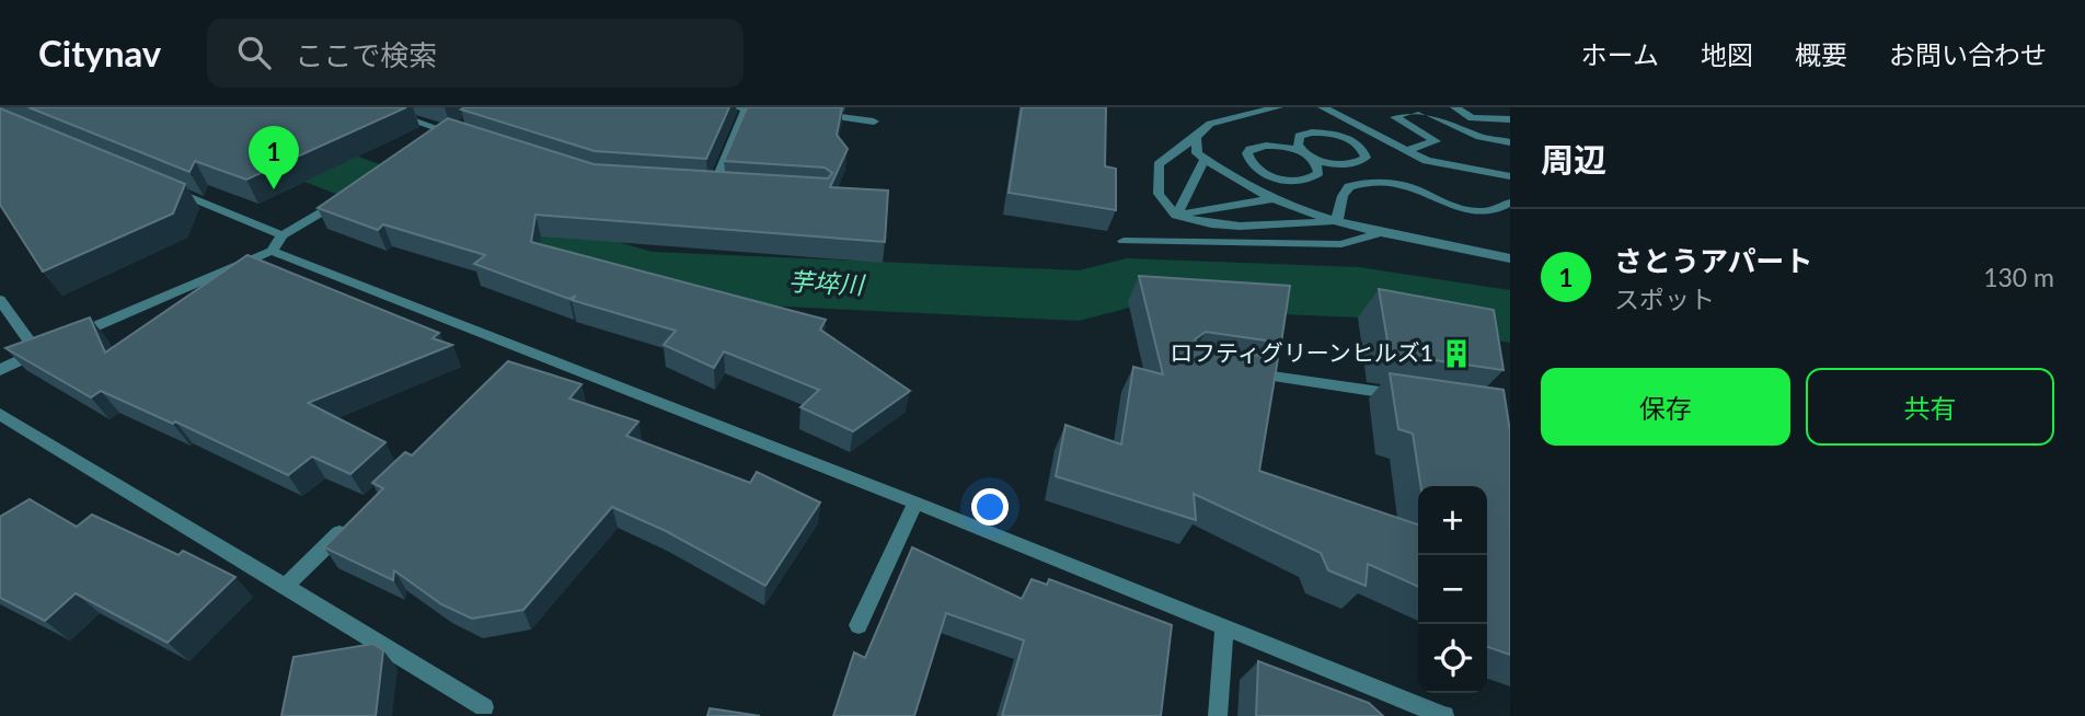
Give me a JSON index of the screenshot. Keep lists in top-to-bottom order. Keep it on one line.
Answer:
{"water":["芋埣川"],"places":{"building":["ロフティグリーンヒルズ1"]},"page":{"header":"Citynav","search":"ここで検索","nav":["ホーム","地図","概要","お問い合わせ"],"heading":"周辺","pins":"1","list":[{"mark":"1","name":"さとうアパート","note":"スポット","value":"130 m"}],"buttons":["保存","共有"],"map_buttons":["+","−"]}}
